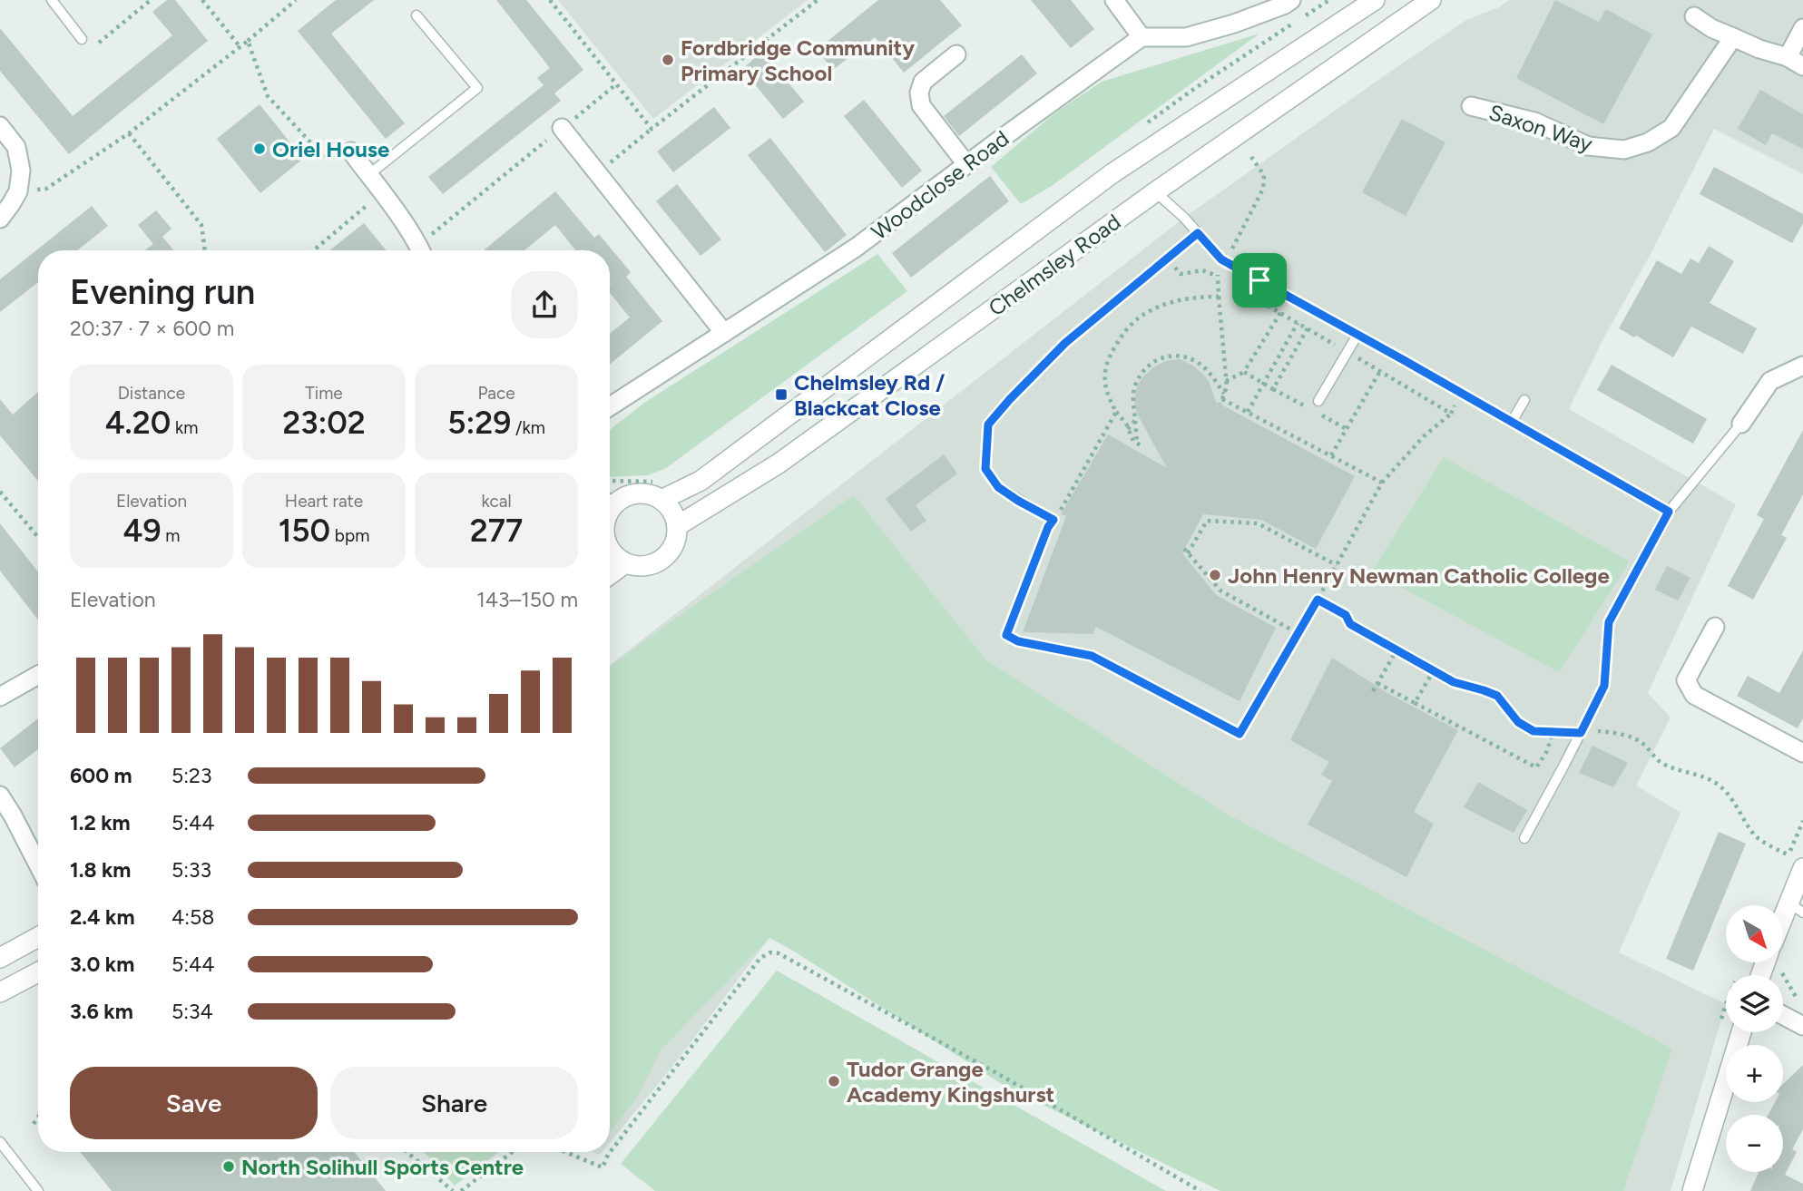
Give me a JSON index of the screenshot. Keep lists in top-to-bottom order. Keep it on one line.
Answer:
{"streets":{"street":["Saxon Way","Woodclose Road","Chelmsley Road"]},"places":{"other":["Fordbridge Community Primary School","Oriel House","John Henry Newman Catholic College","Tudor Grange Academy Kingshurst","North Solihull Sports Centre"],"transit":["Chelmsley Rd / Blackcat Close"]},"north":"bottom right","page":{"heading":["Evening run","20:37 · 7 × 600 m"],"stats":[["Distance","4.20 km"],["Time","23:02"],["Pace","5:29 /km"],["Elevation","49 m"],["Heart rate","150 bpm"],["kcal","277"]],"chart":["Elevation","143–150 m"],"list":[{"name":"600 m","note":"5:23"},{"name":"1.2 km","note":"5:44"},{"name":"1.8 km","note":"5:33"},{"name":"2.4 km","note":"4:58"},{"name":"3.0 km","note":"5:44"},{"name":"3.6 km","note":"5:34"}],"map_buttons":["+","−"],"buttons":["Save","Share"]}}
